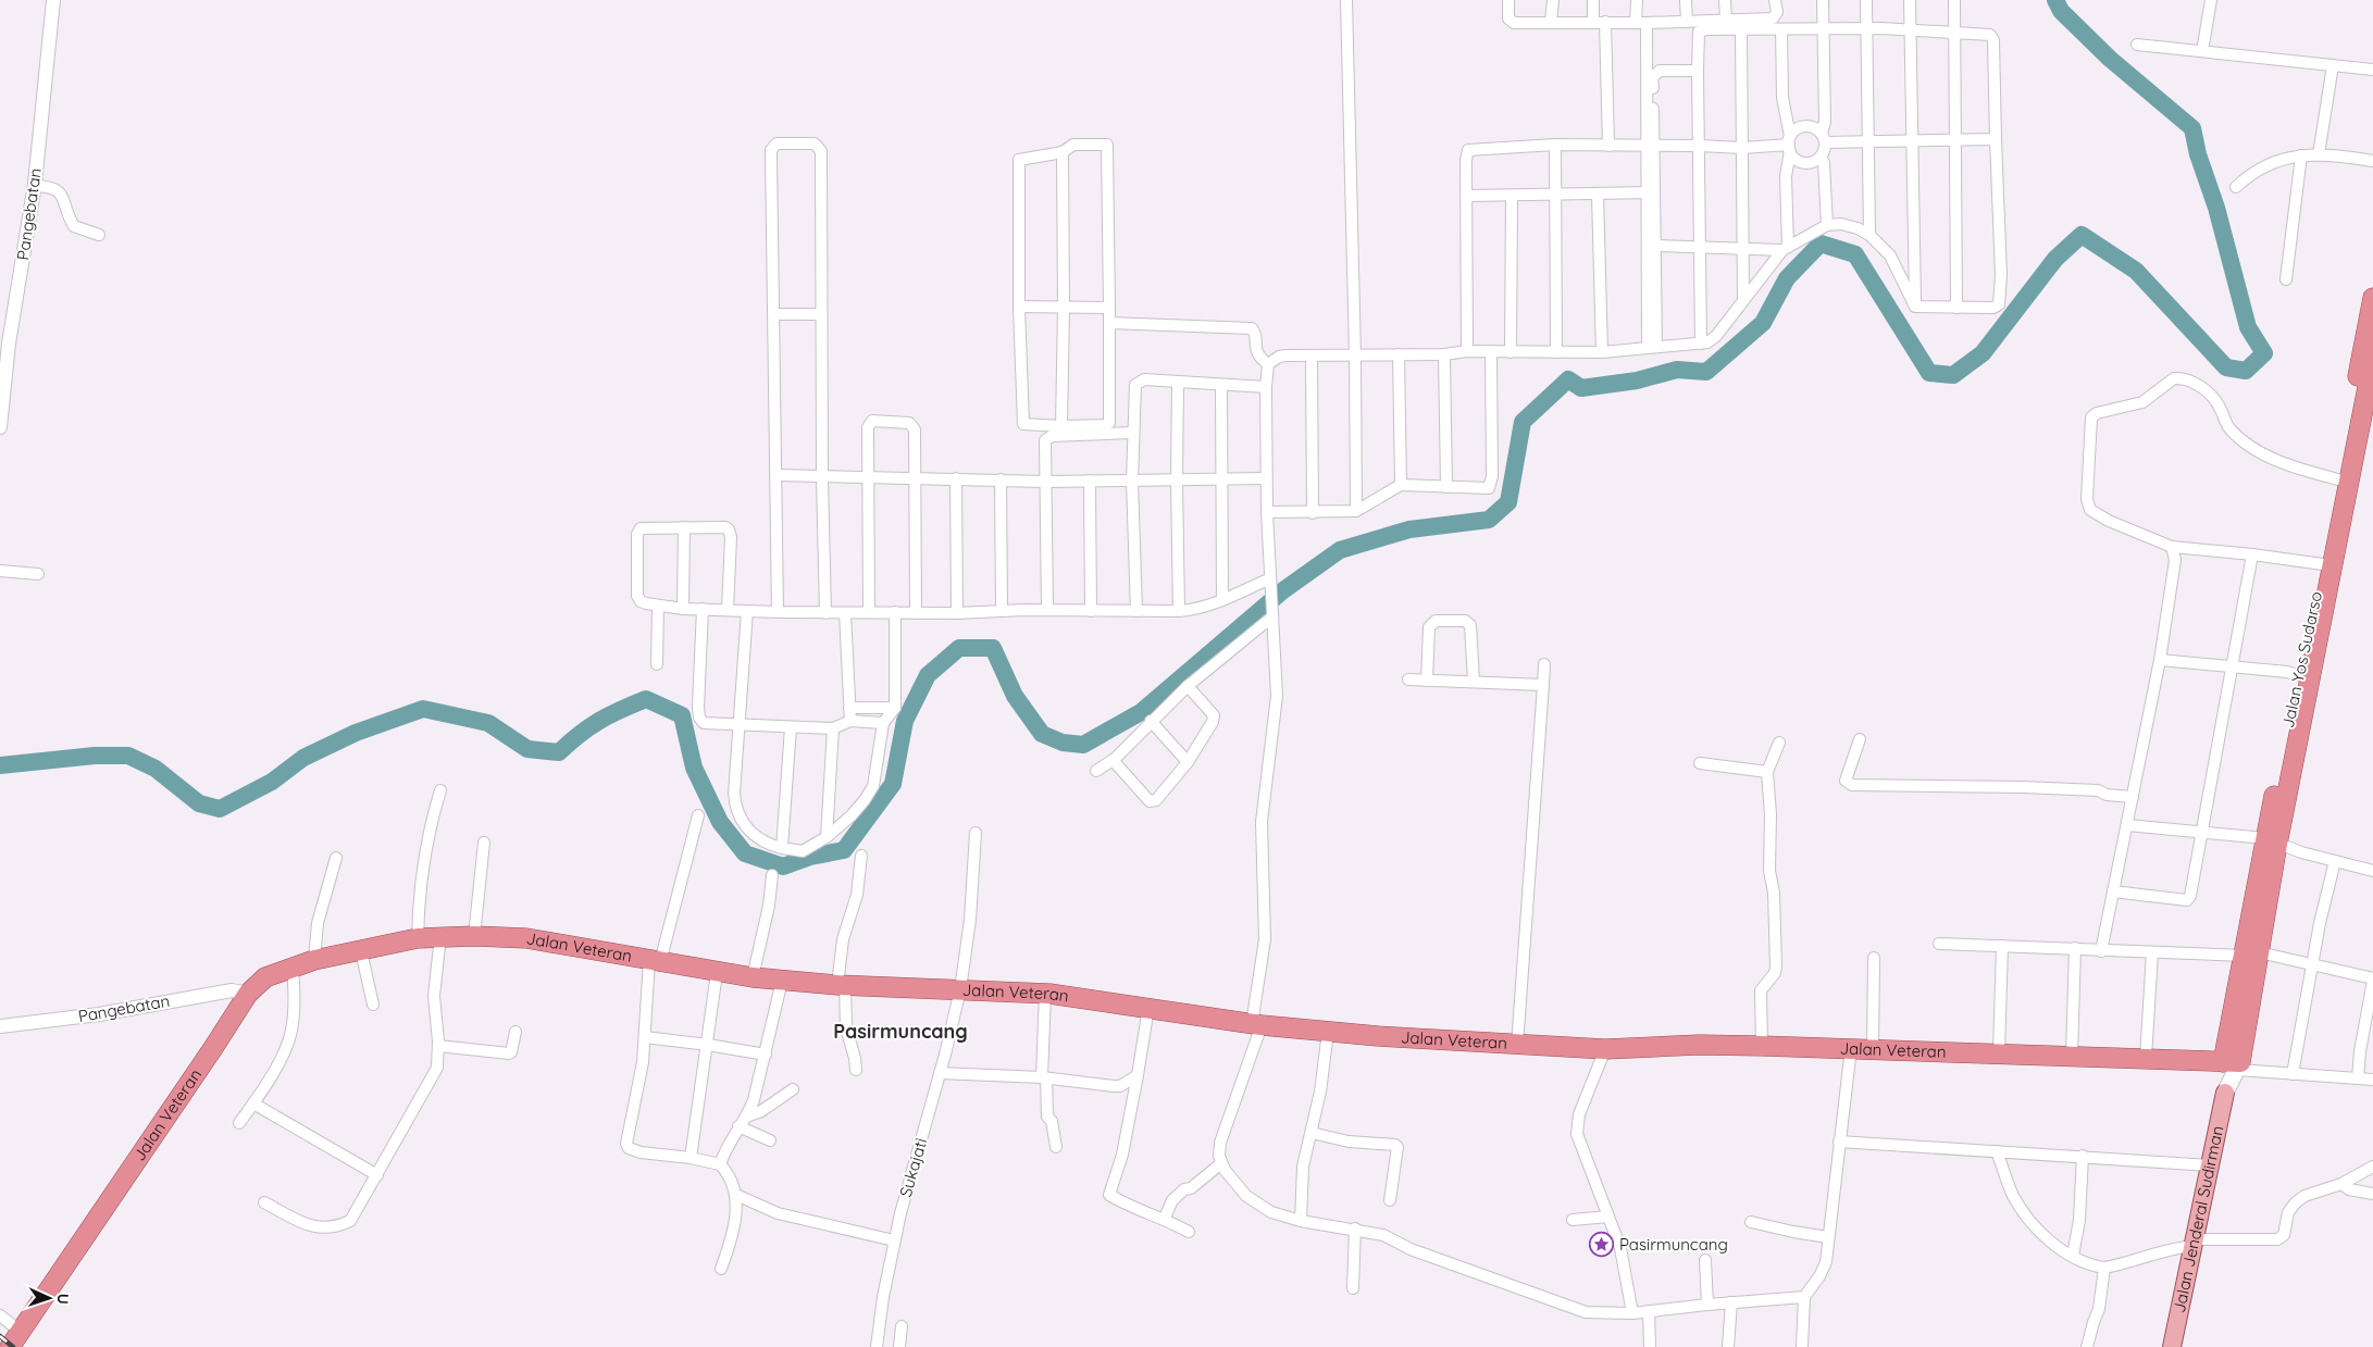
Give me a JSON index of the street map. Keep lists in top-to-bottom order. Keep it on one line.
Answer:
{"streets":{"highway":["Jalan Yos Sudarso","Jalan Veteran"],"main road":["Jalan Jenderal Sudirman"],"street":["Pangebatan","Sukajati"]},"crossings":[["Pangebatan","Jalan Veteran"],["Jalan Yos Sudarso","Jalan Veteran"],["Jalan Veteran","Sukajati"]],"districts":["Pasirmuncang"],"places":{"place":["Pasirmuncang"]},"north":"right"}
